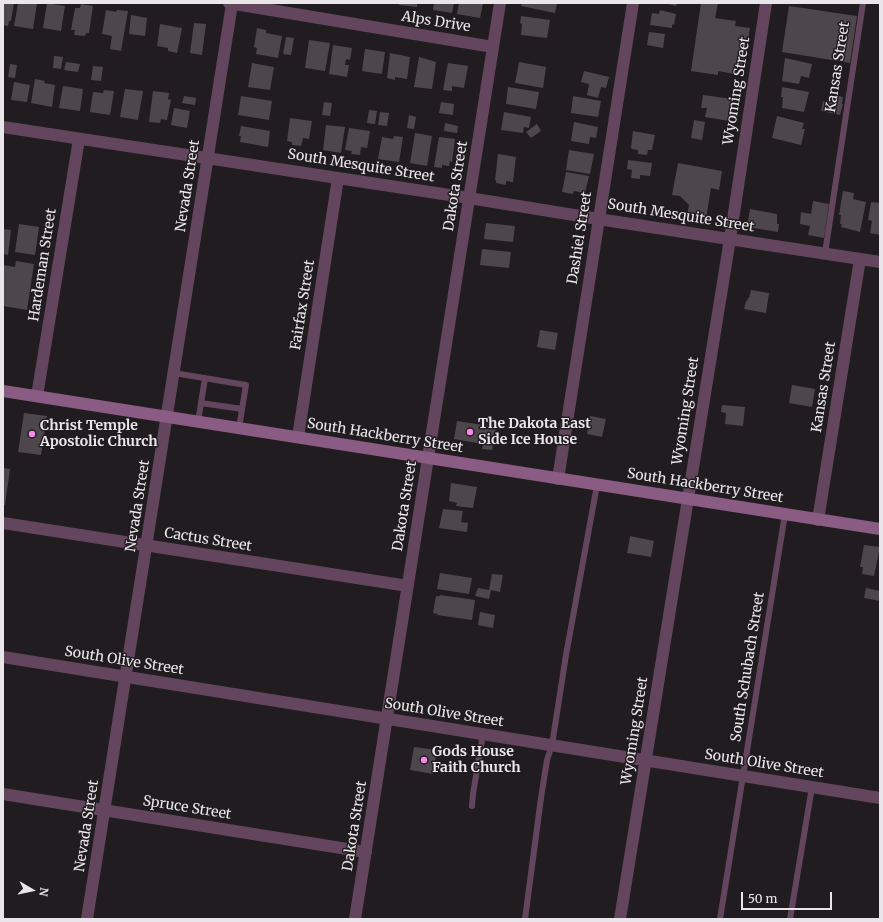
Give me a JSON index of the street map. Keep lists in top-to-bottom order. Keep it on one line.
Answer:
{"streets":{"main road":["South Hackberry Street"],"street":["Alps Drive","Kansas Street","Wyoming Street","South Mesquite Street","Nevada Street","Dakota Street","Dashiel Street","Hardeman Street","Fairfax Street","Cactus Street","South Olive Street","Spruce Street"],"lane":["South Schubach Street"]},"crossings":[["Alps Drive","Nevada Street"],["Alps Drive","Dakota Street"],["Kansas Street","South Mesquite Street"],["Kansas Street","South Hackberry Street"],["Wyoming Street","South Mesquite Street"],["Wyoming Street","South Hackberry Street"],["Wyoming Street","South Olive Street"],["South Mesquite Street","Nevada Street"],["South Mesquite Street","Dakota Street"],["South Mesquite Street","Dashiel Street"],["South Mesquite Street","Hardeman Street"],["South Mesquite Street","Fairfax Street"],["Nevada Street","South Hackberry Street"],["Nevada Street","Cactus Street"],["Nevada Street","South Olive Street"],["Nevada Street","Spruce Street"],["Dakota Street","South Hackberry Street"],["Dakota Street","Cactus Street"],["Dakota Street","South Olive Street"],["Dakota Street","Spruce Street"],["Dashiel Street","South Hackberry Street"],["Hardeman Street","South Hackberry Street"],["Fairfax Street","South Hackberry Street"],["South Hackberry Street","South Schubach Street"],["South Olive Street","South Schubach Street"]],"places":["The Dakota East Side Ice House","Christ Temple Apostolic Church","Gods House Faith Church"],"scale_bar":"50 m","north":"right"}
